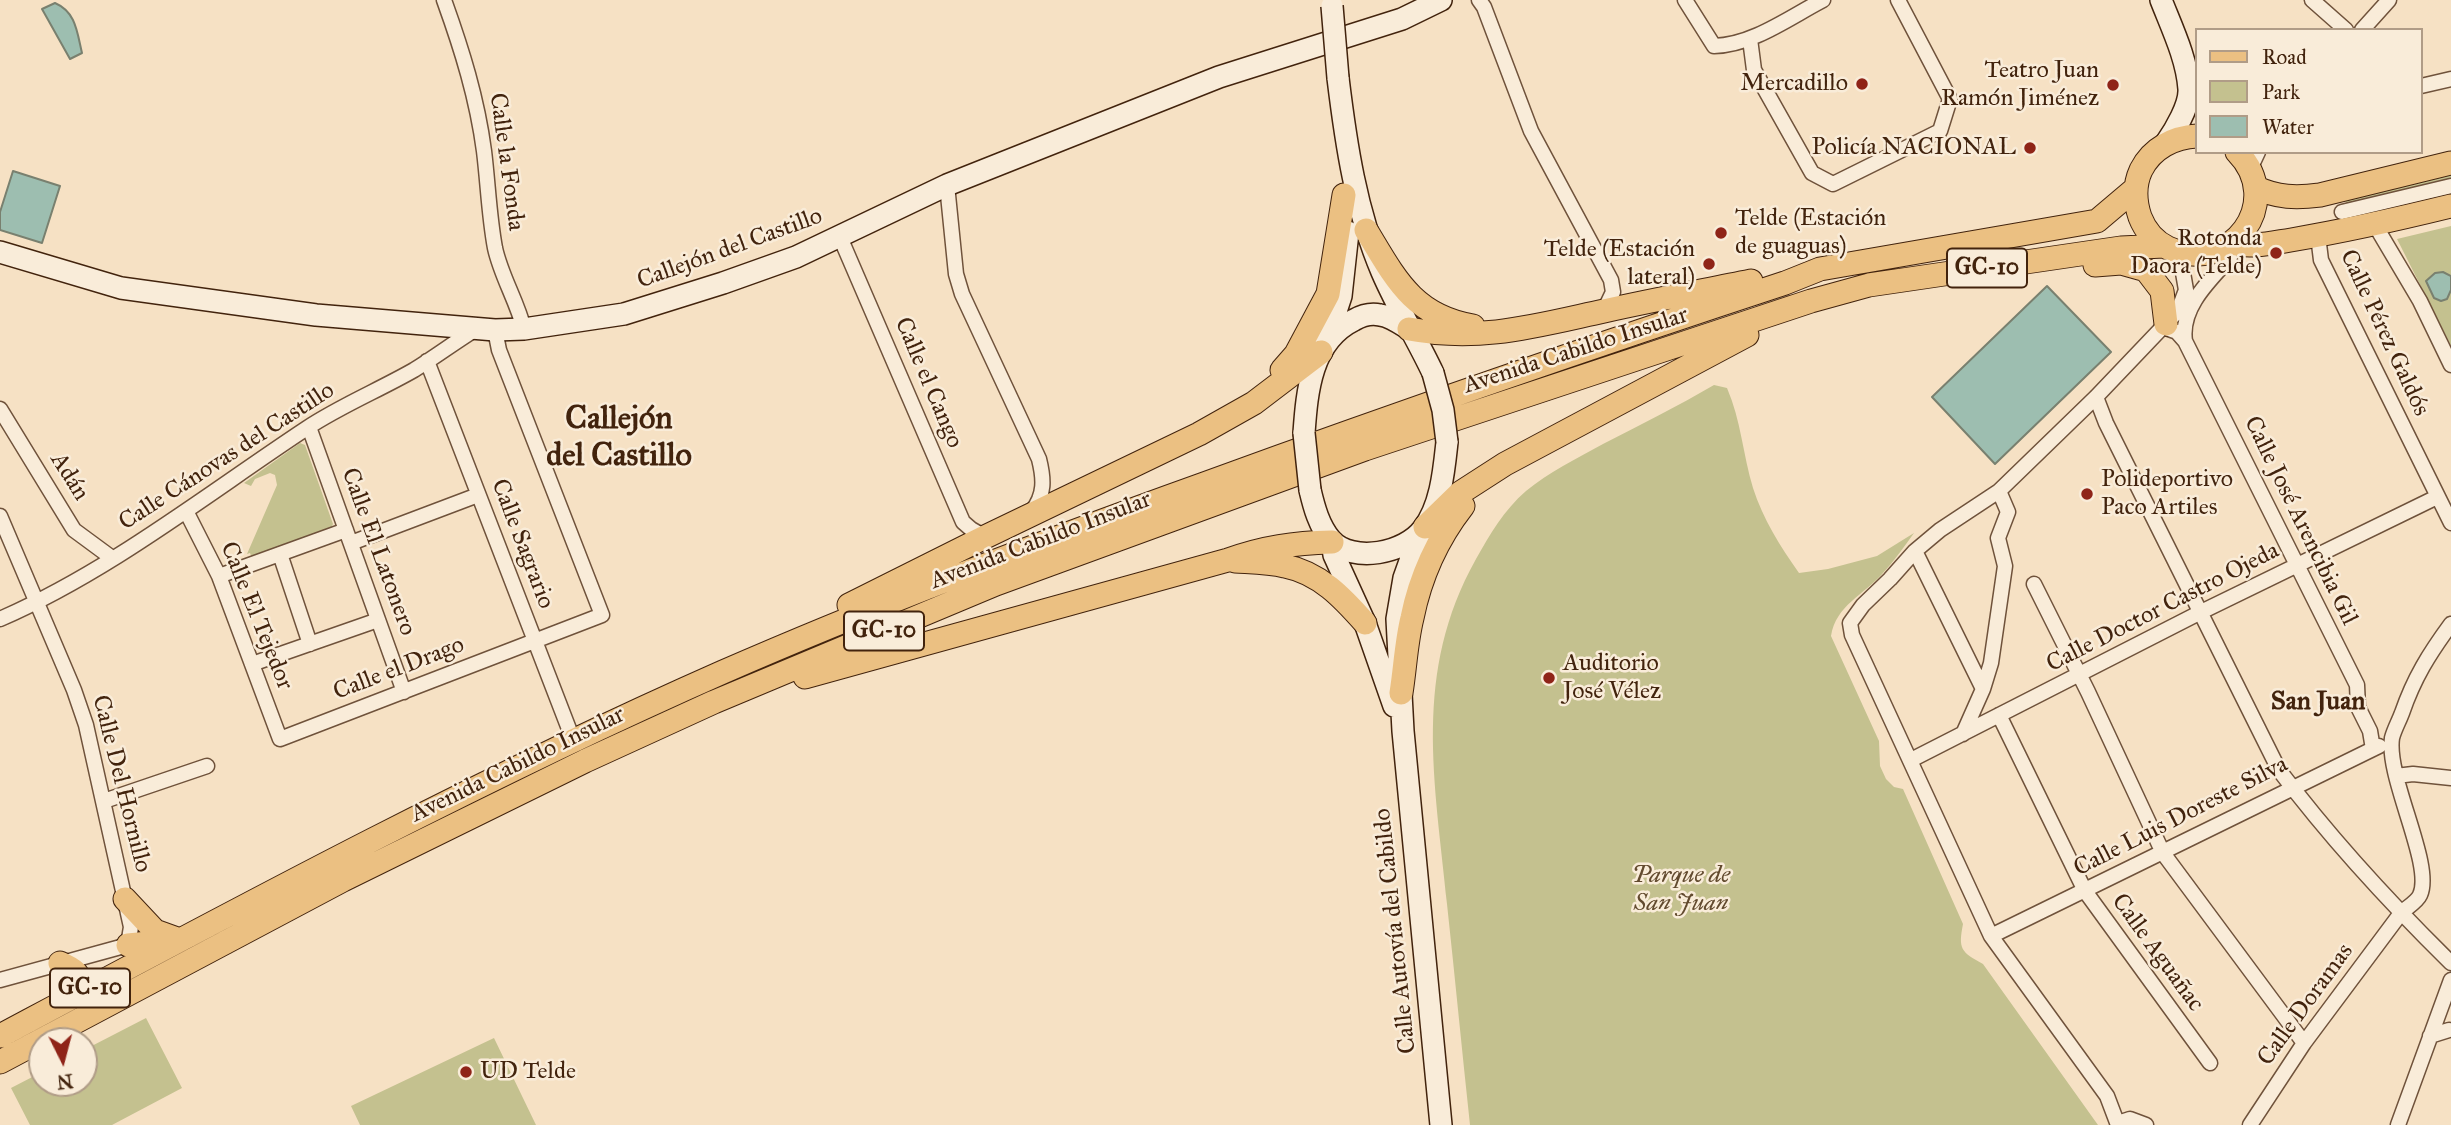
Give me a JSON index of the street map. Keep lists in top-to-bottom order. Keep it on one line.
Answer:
{"streets":{"main road":["Callejón del Castillo","GC-10","Avenida Cabildo Insular","Calle Autovía del Cabildo"],"street":["Calle la Fonda","Calle Pérez Galdós","Calle el Cango","Calle Cánovas del Castillo","Adán","Calle José Arencibia Gil","Calle Sagrario","Calle El Latonero","Calle Doctor Castro Ojeda","Calle El Tejedor","Calle el Drago","Calle Del Hornillo","Calle Luis Doreste Silva","Calle Aguañac","Calle Doramas"]},"crossings":[["Calle la Fonda","Callejón del Castillo"],["Callejón del Castillo","Calle el Cango"],["Callejón del Castillo","Calle Cánovas del Castillo"],["Callejón del Castillo","Calle el Drago"],["GC-10","Calle Pérez Galdós"],["GC-10","Avenida Cabildo Insular"],["Calle Pérez Galdós","Calle Doctor Castro Ojeda"],["Avenida Cabildo Insular","Calle Sagrario"],["Calle Cánovas del Castillo","Adán"],["Calle Cánovas del Castillo","Calle Sagrario"],["Calle Cánovas del Castillo","Calle El Latonero"],["Calle Cánovas del Castillo","Calle El Tejedor"],["Calle Cánovas del Castillo","Calle el Drago"],["Calle Cánovas del Castillo","Calle Del Hornillo"],["Calle José Arencibia Gil","Calle Doctor Castro Ojeda"],["Calle José Arencibia Gil","Calle Luis Doreste Silva"],["Calle Sagrario","Calle el Drago"],["Calle El Latonero","Calle el Drago"],["Calle Doctor Castro Ojeda","Calle Aguañac"],["Calle El Tejedor","Calle el Drago"],["Calle Luis Doreste Silva","Calle Aguañac"],["Calle Luis Doreste Silva","Calle Doramas"]],"districts":["Callejón del Castillo","San Juan"],"parks":["Parque de San Juan"],"places":["Mercadillo","Teatro Juan Ramón Jiménez","Policía NACIONAL","Telde (Estación de guaguas)","Rotonda Daora (Telde)","Telde (Estación lateral)","Polideportivo Paco Artiles","Auditorio José Vélez","UD Telde"],"legend":["Road","Park","Water"],"north":"bottom"}
